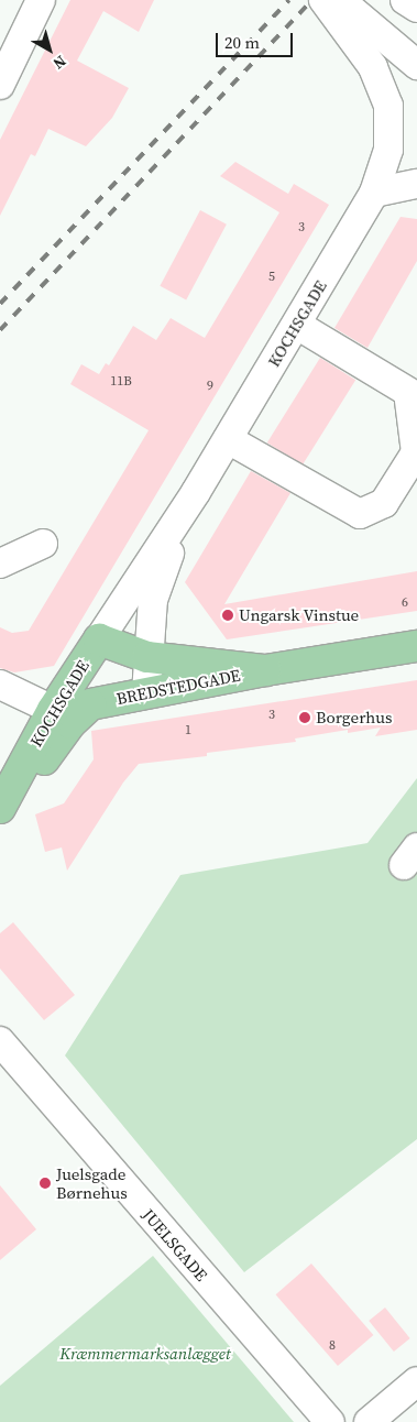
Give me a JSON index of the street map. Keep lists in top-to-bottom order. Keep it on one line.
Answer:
{"streets":{"main road":["KOCHSGADE","BREDSTEDGADE"],"street":["JUELSGADE"]},"crossings":[["KOCHSGADE","BREDSTEDGADE"]],"parks":["Kræmmermarksanlægget"],"places":["Ungarsk Vinstue","Borgerhus","Juelsgade Børnehus"],"house_numbers":["3","5","11B","9","6","3","1","8"],"scale_bar":"20 m","north":"bottom right"}
